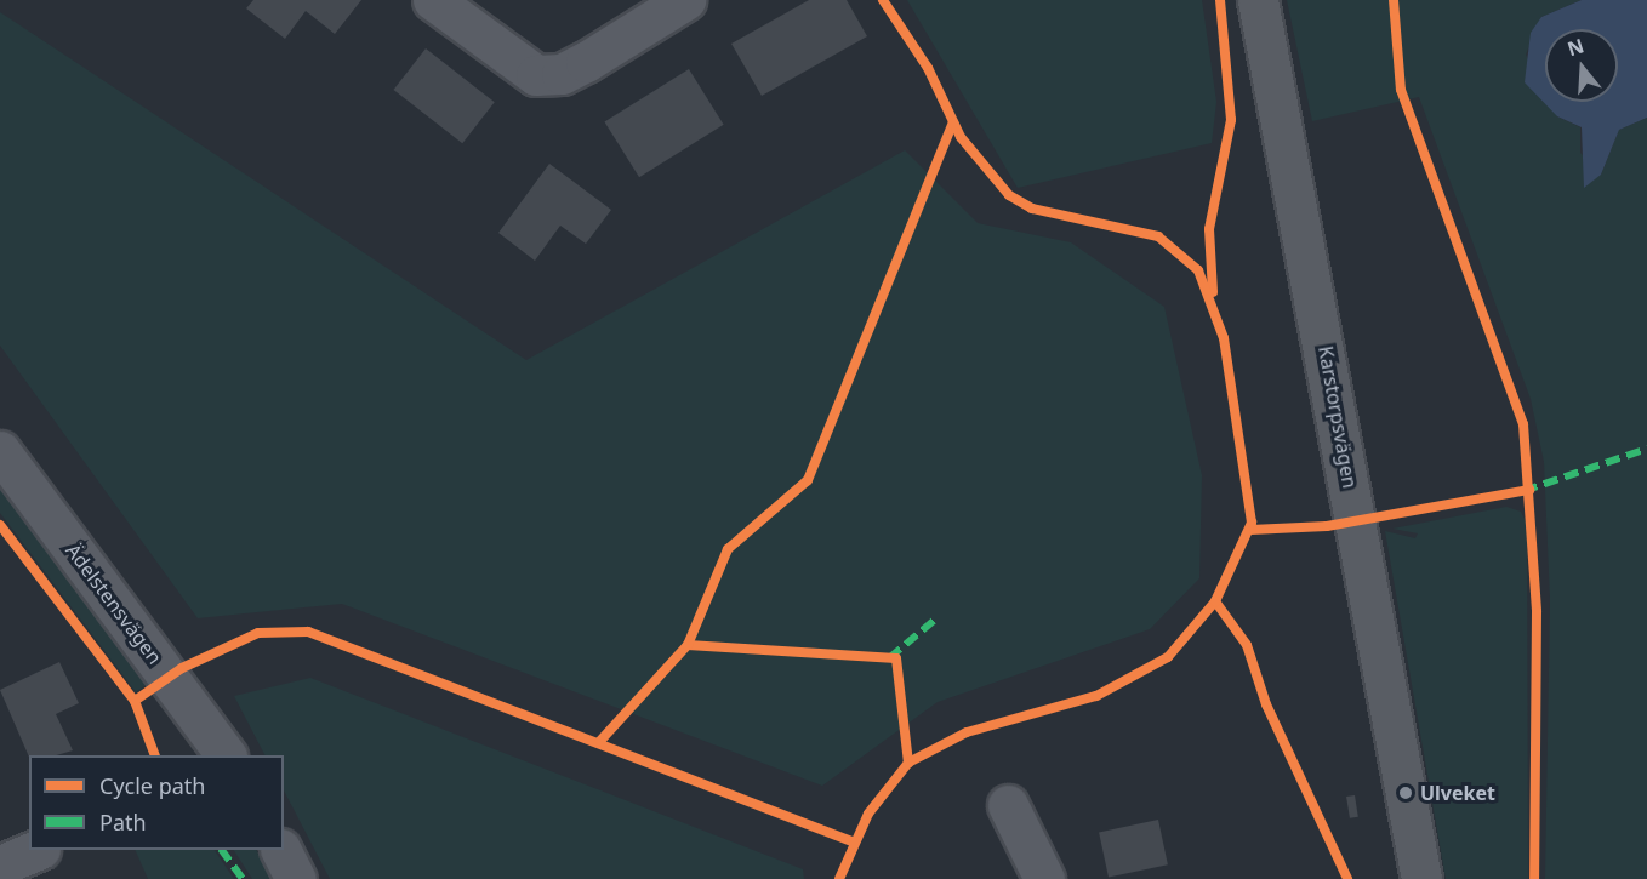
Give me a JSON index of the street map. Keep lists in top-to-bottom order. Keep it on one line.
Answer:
{"streets":{"main road":["Karstorpsvägen"],"street":["Ädelstensvägen"]},"places":["Ulveket"],"legend":["Cycle path","Path"],"north":"top"}
